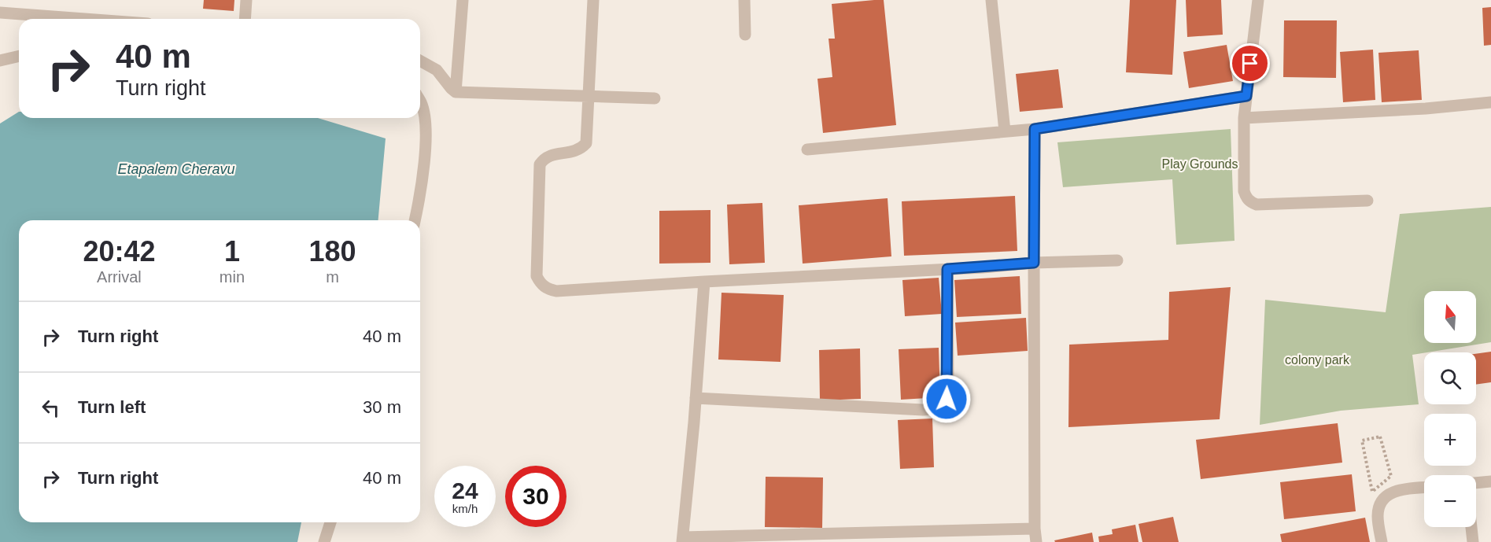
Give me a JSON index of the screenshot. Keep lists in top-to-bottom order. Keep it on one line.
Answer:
{"water":["Etapalem Cheravu"],"parks":["Play Grounds","colony park"],"north":"top","page":{"turn":["40 m","Turn right"],"eta":["20:42","Arrival","1","min","180","m"],"map_buttons":["+","−"],"list":[{"name":"Turn right","value":"40 m"},{"name":"Turn left","value":"30 m"},{"name":"Turn right","value":"40 m"}],"speed":"24 km/h","limit":"30"}}
